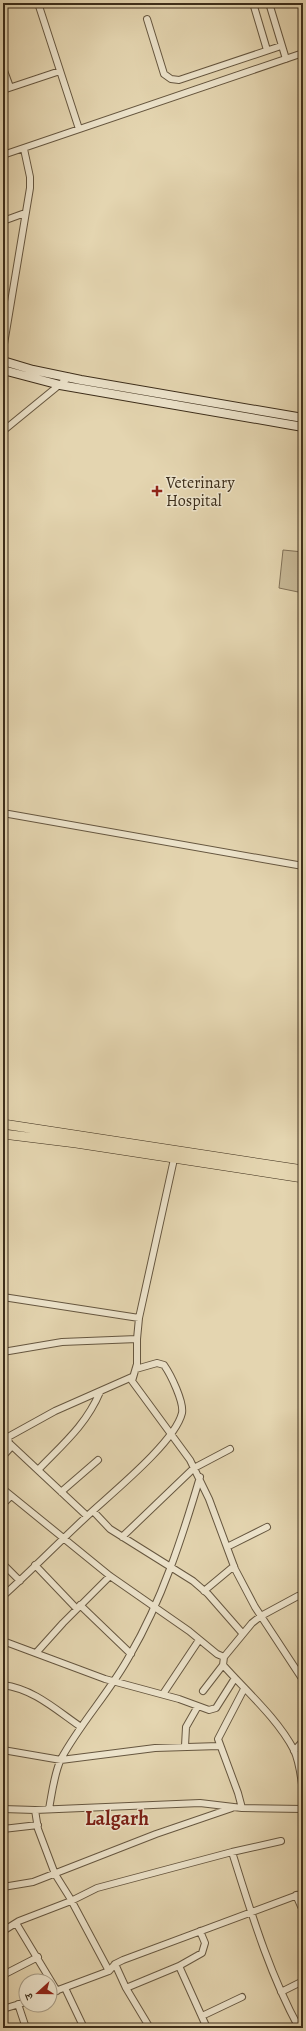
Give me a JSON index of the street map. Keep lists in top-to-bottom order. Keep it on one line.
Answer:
{"districts":["Lalgarh"],"places":{"health":["Veterinary Hospital"]},"north":"left"}
